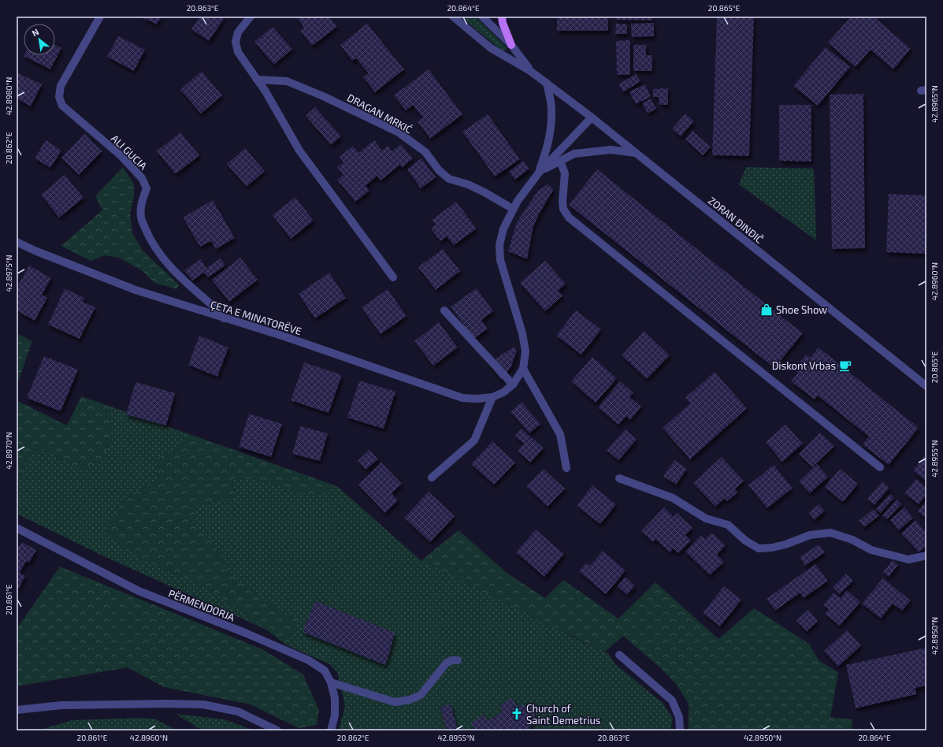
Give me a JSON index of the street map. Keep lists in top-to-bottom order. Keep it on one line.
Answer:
{"streets":{"street":["DRAGAN MRKIĆ","ALI GUCIA","ZORAN ĐINĐIČ","ÇETA E MINATORËVE","PËRMENDORJA"]},"crossings":[["DRAGAN MRKIĆ","ÇETA E MINATORËVE"],["ALI GUCIA","ÇETA E MINATORËVE"],["ZORAN ĐINĐIČ","ÇETA E MINATORËVE"]],"places":{"shop":["Shoe Show"],"cafe":["Diskont Vrbas"],"church":["Church of Saint Demetrius"]},"north":"top left","coordinates":["20.863°E","20.864°E","20.865°E","42.8980°N","42.8965°N","20.862°E","42.8975°N","42.8960°N","42.8970°N","42.8955°N","20.861°E","42.8950°N"]}
